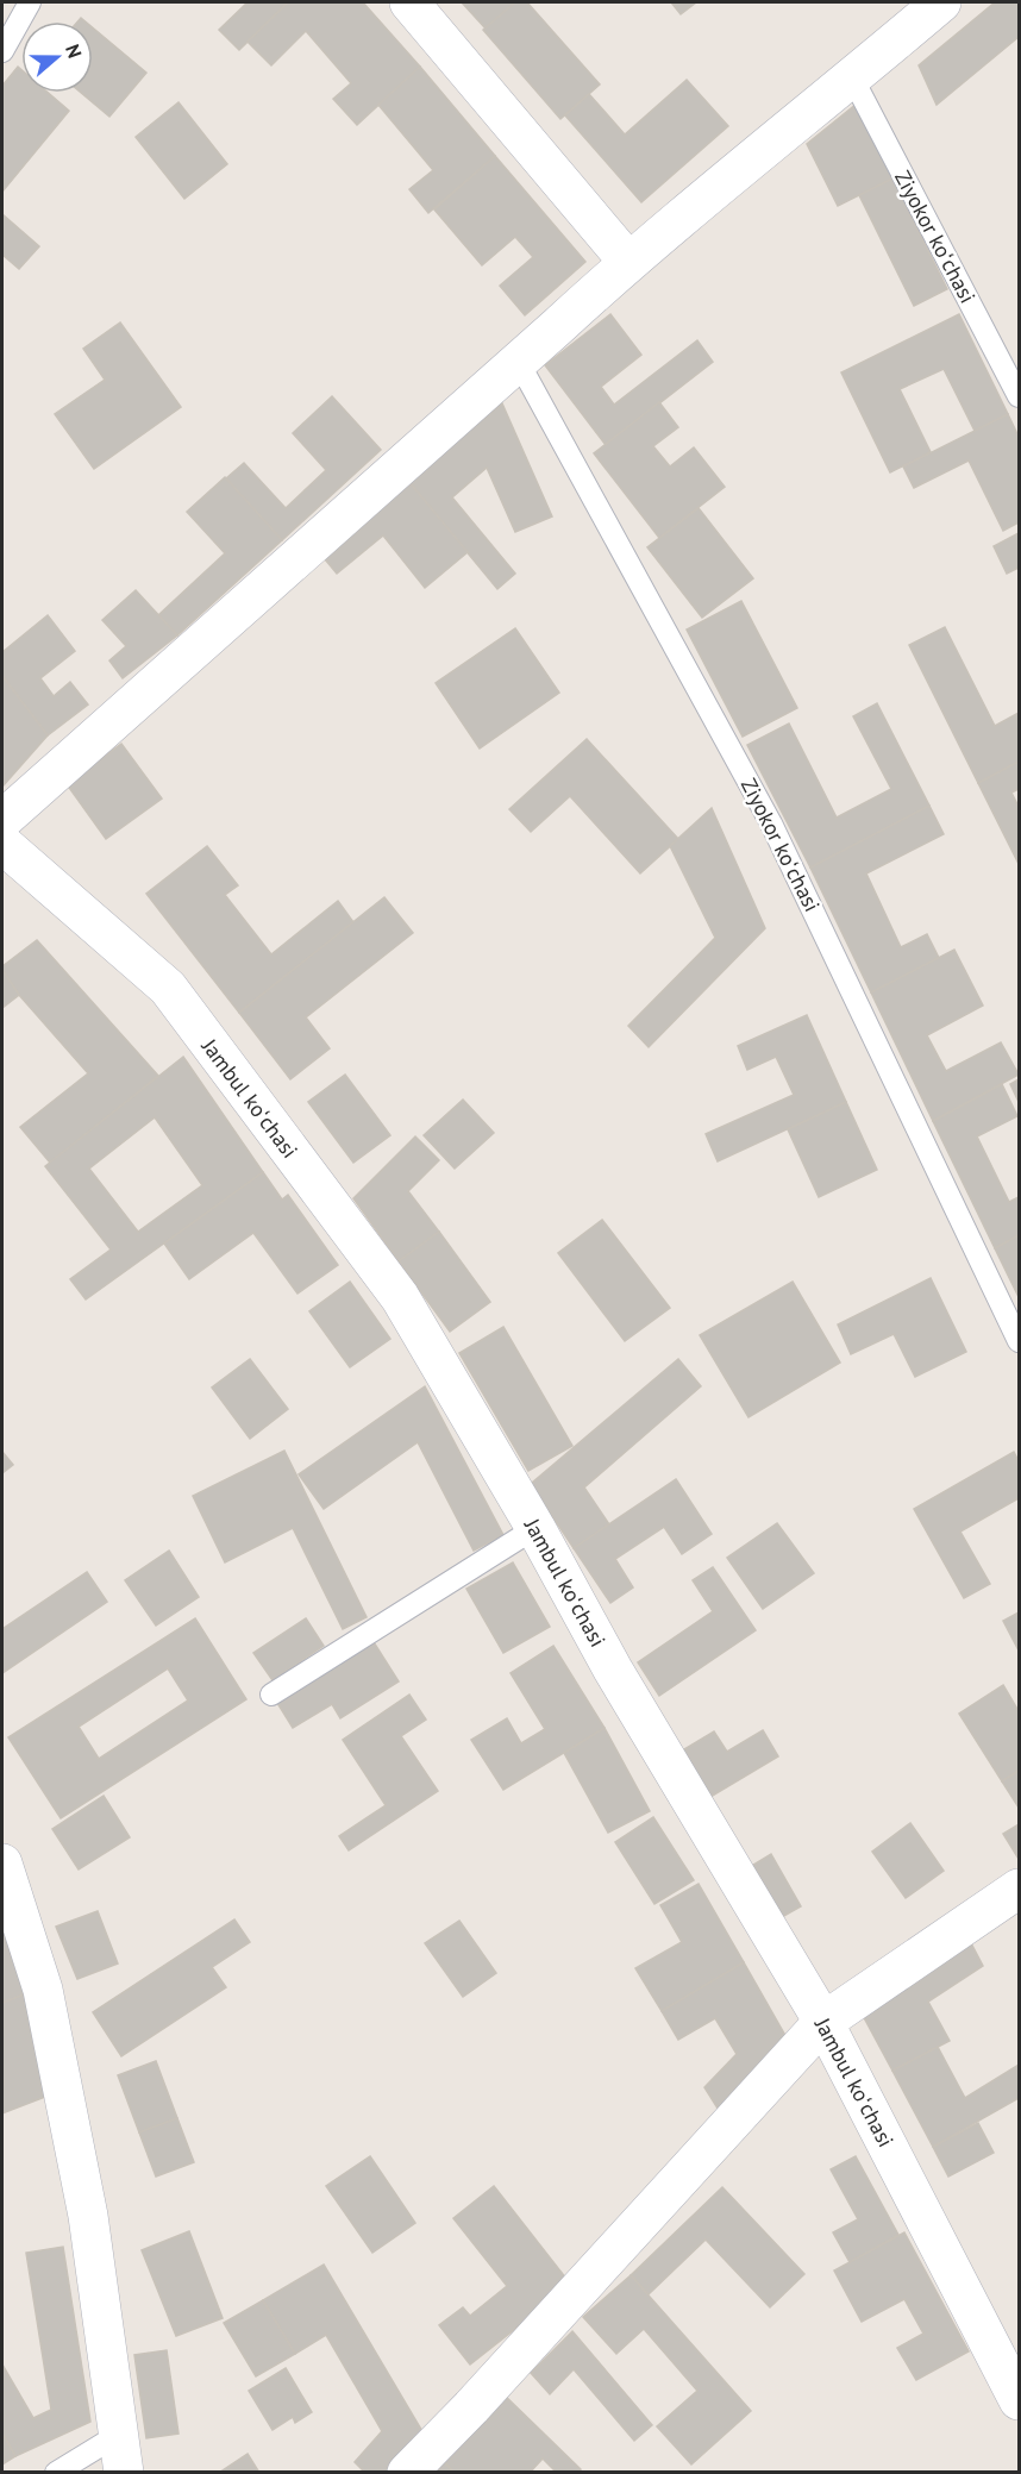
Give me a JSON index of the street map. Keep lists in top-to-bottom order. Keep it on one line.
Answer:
{"streets":{"street":["Jambul koʻchasi"],"lane":["Ziyokor koʻchasi"]},"north":"right"}
